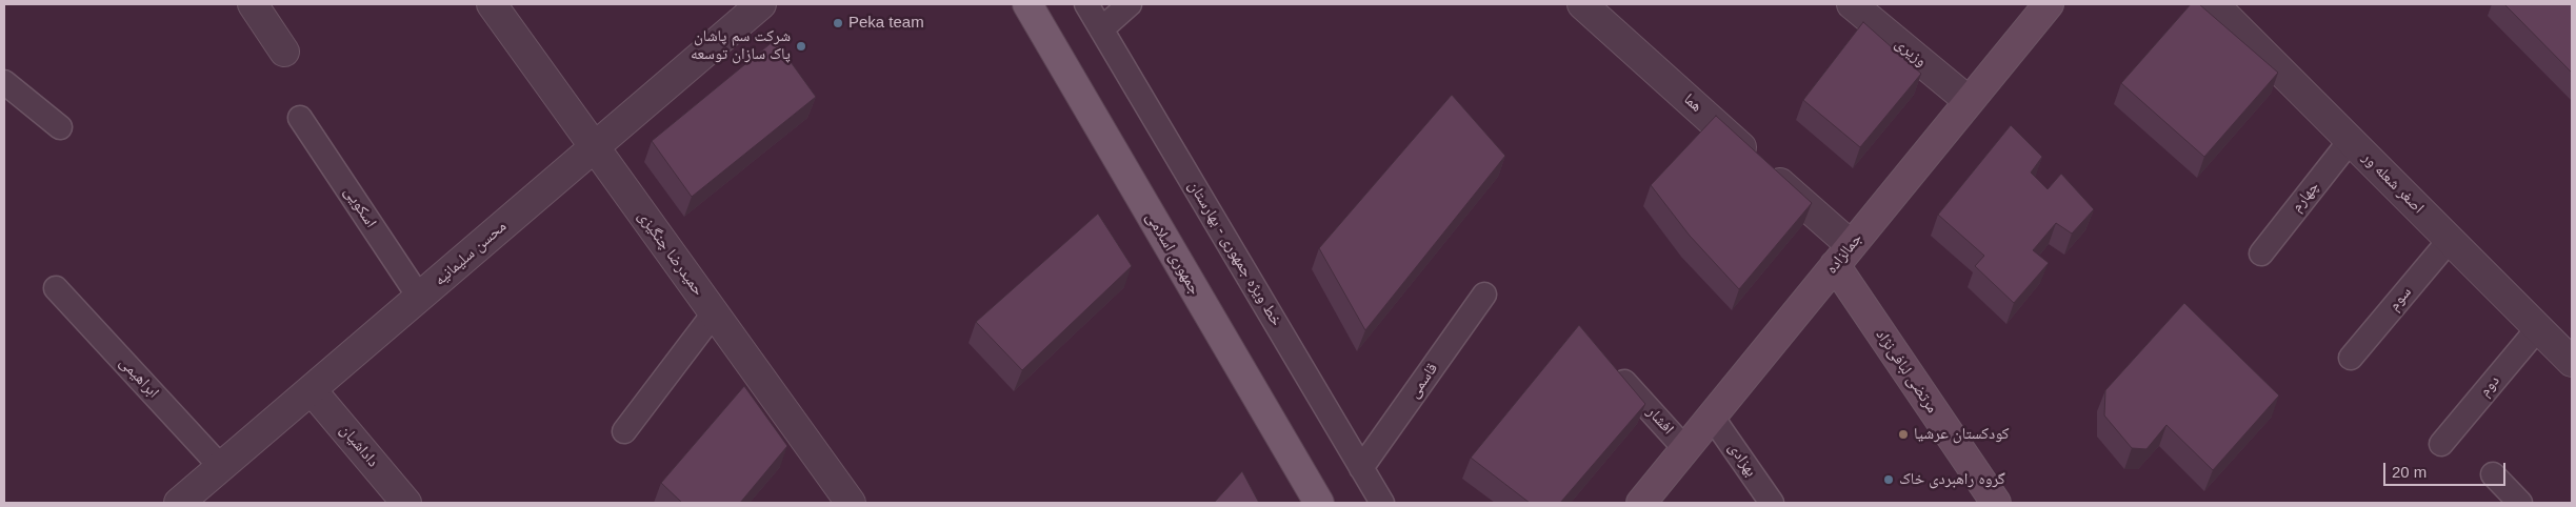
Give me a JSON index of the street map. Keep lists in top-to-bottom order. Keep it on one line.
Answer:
{"streets":{"main road":["جمهوری اسلامی","جمالزاده","مرتضی لبافی‌نژاد"],"street":["وزیری","هما","اصغر شعله ور","محسن سلیمانیه","حمیدرضا چنگیزی","داداشیان"],"lane":["چهارم","اسکویی","خط ویژه جمهوری - بهارستان","سوم","ابراهیمی","قاسمی","دوم","افشار","بهزادی"]},"crossings":[["وزیری","جمالزاده"],["هما","جمالزاده"],["هما","مرتضی لبافی‌نژاد"],["اصغر شعله ور","چهارم"],["اصغر شعله ور","سوم"],["اصغر شعله ور","دوم"],["اسکویی","محسن سلیمانیه"],["محسن سلیمانیه","حمیدرضا چنگیزی"],["محسن سلیمانیه","ابراهیمی"],["محسن سلیمانیه","داداشیان"],["خط ویژه جمهوری - بهارستان","قاسمی"],["جمالزاده","مرتضی لبافی‌نژاد"],["جمالزاده","افشار"],["جمالزاده","بهزادی"]],"places":["Peka team","شرکت سم پاشان پاک سازان توسعه","کودکستان عرشیا","گروه راهبردی خاک"],"scale_bar":"20 m"}
